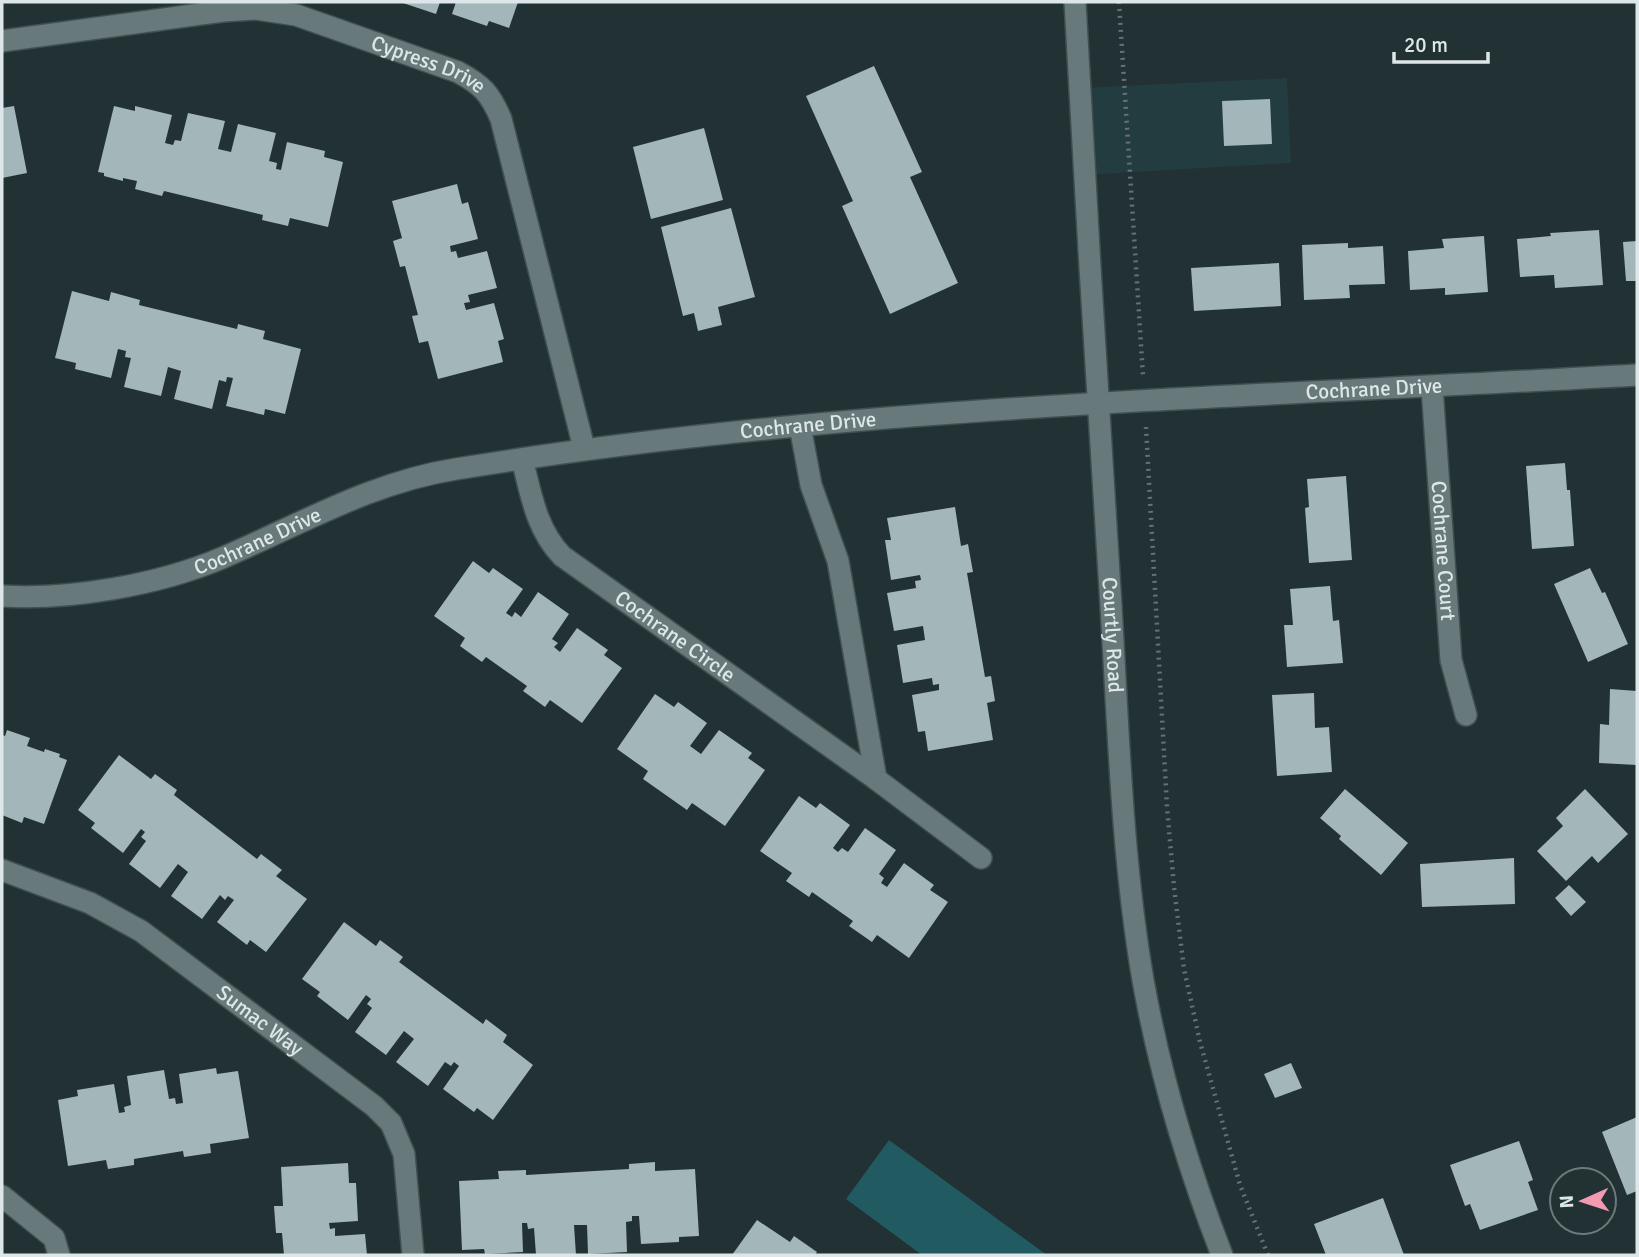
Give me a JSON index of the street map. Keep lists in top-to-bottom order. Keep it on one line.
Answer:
{"streets":{"street":["Cypress Drive","Cochrane Drive","Cochrane Court","Courtly Road","Cochrane Circle","Sumac Way"]},"crossings":[["Cypress Drive","Cochrane Drive"],["Cochrane Drive","Cochrane Court"],["Cochrane Drive","Courtly Road"],["Cochrane Drive","Cochrane Circle"]],"scale_bar":"20 m","north":"left"}
